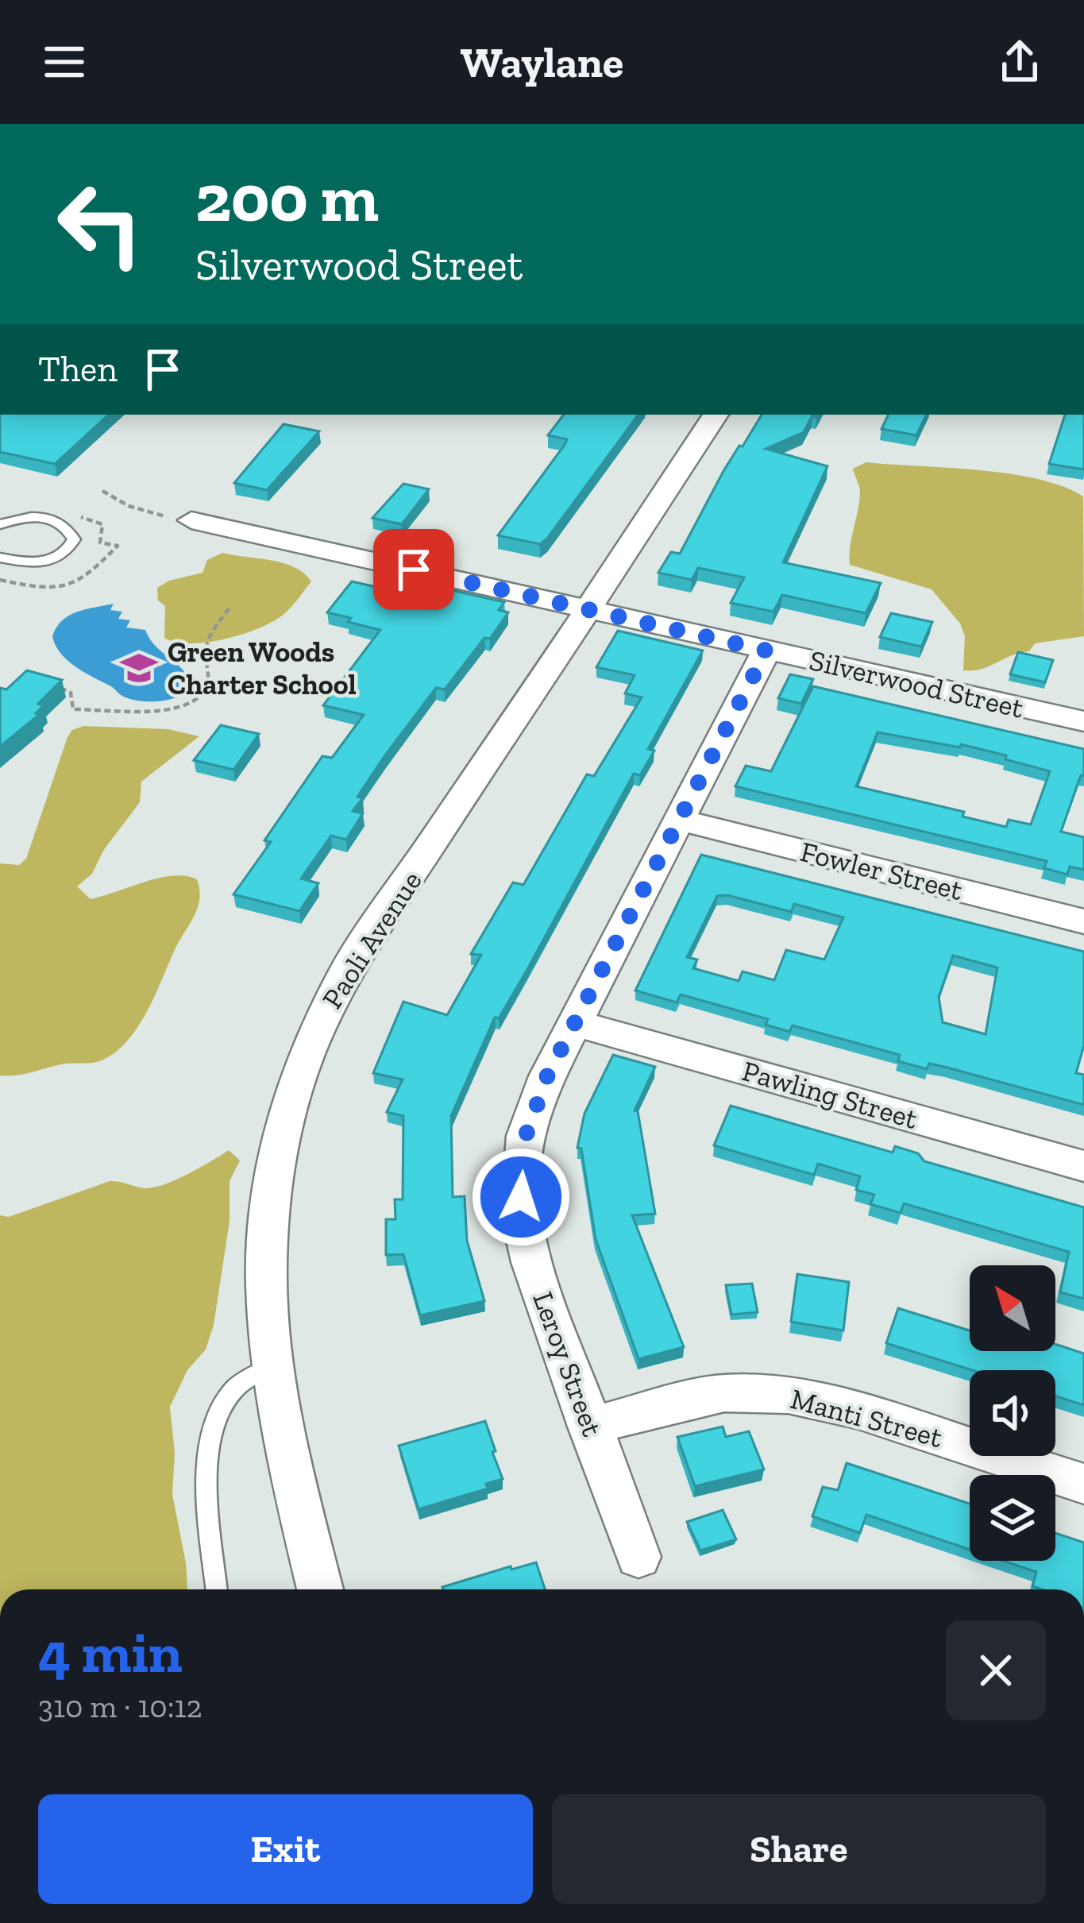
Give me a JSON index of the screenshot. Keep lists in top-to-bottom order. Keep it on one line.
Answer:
{"streets":{"street":["Silverwood Street","Fowler Street","Paoli Avenue","Pawling Street","Leroy Street","Manti Street"]},"crossings":[["Silverwood Street","Paoli Avenue"],["Silverwood Street","Leroy Street"],["Fowler Street","Leroy Street"],["Pawling Street","Leroy Street"],["Leroy Street","Manti Street"]],"places":{"school or university":["Green Woods Charter School"]},"north":"top left","page":{"header":"Waylane","turn":["200 m","Silverwood Street"],"then":"Then","heading":["4 min","310 m · 10:12"],"buttons":["Exit","Share"]}}
